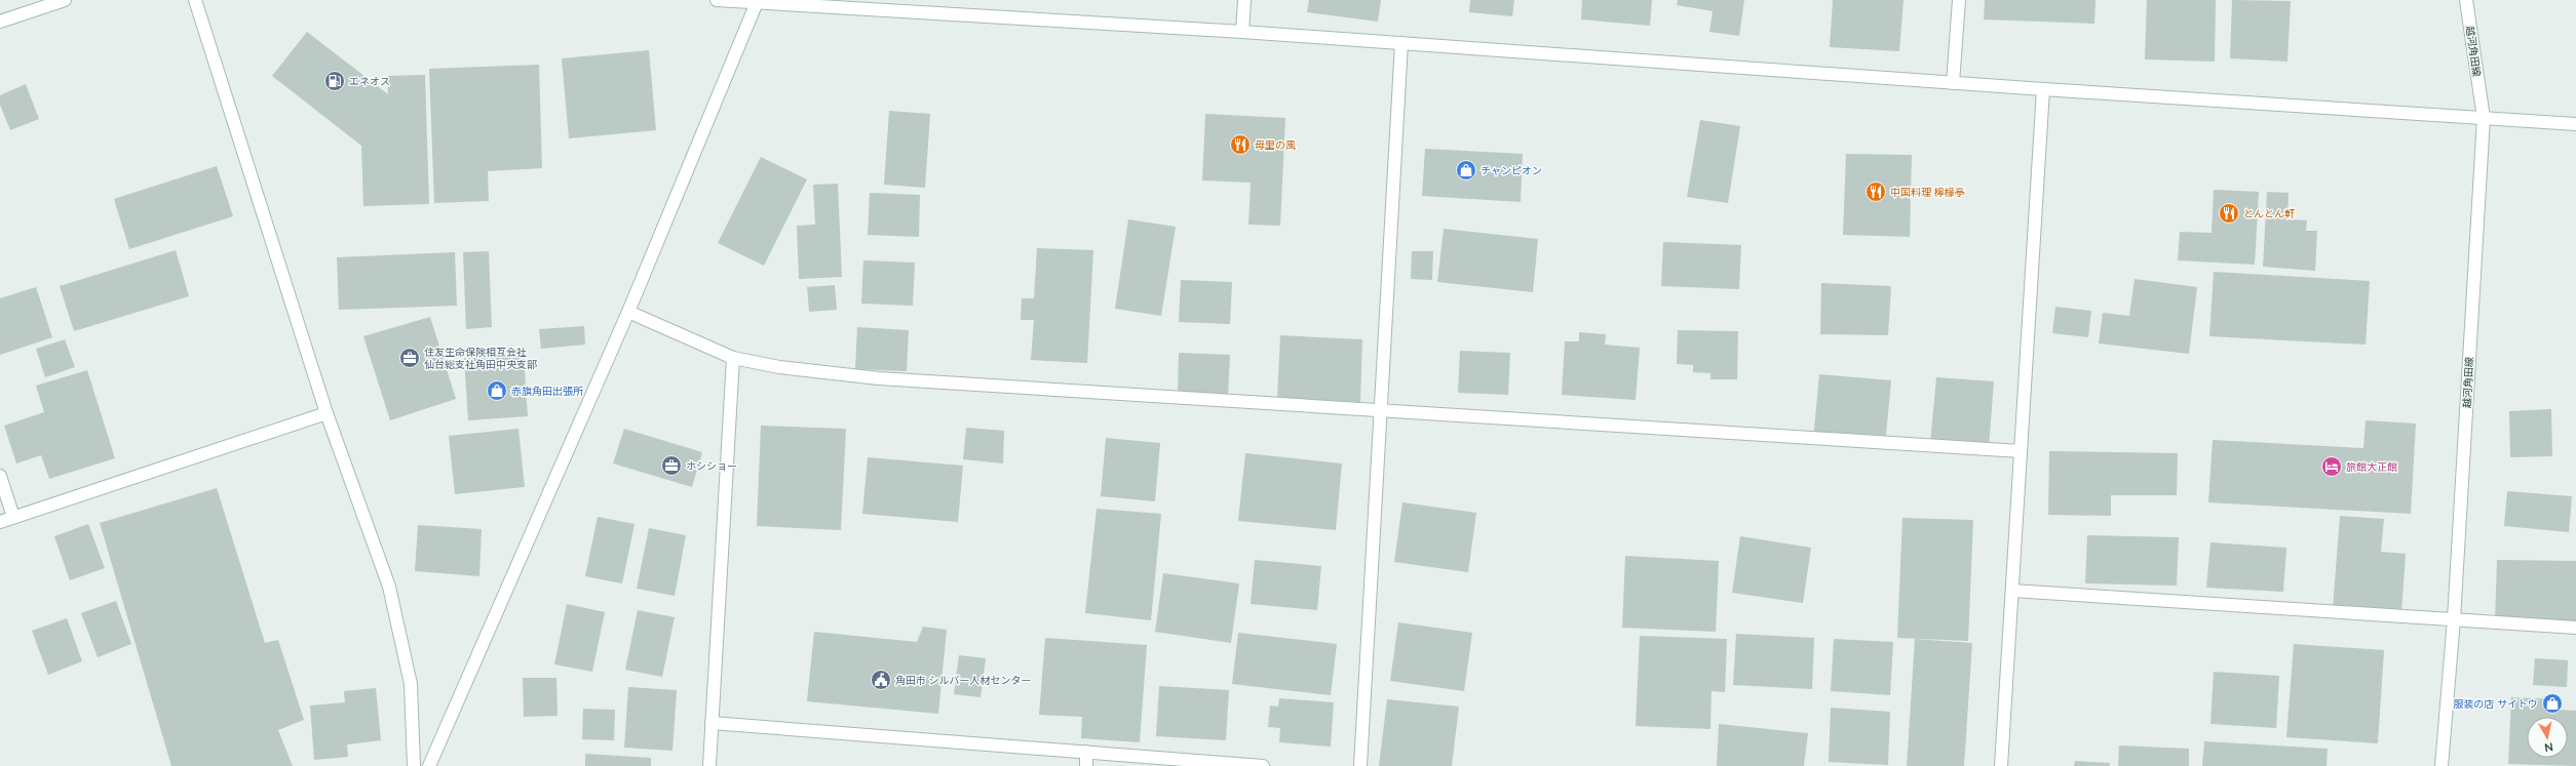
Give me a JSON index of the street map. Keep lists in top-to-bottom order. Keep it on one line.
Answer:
{"streets":{"street":["越河角田線"]},"places":{"fuel station":["エネオス"],"restaurant":["母里の風","中国料理 檸檬亭","とんとん軒"],"shop":["チャンピオン","赤旗角田出張所","服装の店 サイトウ"],"office":["住友生命保険相互会社 仙台総支社角田中央支部","ホシショー"],"hotel":["旅館大正館"],"public building":["角田市 シルバー人材センター"]},"north":"bottom"}
